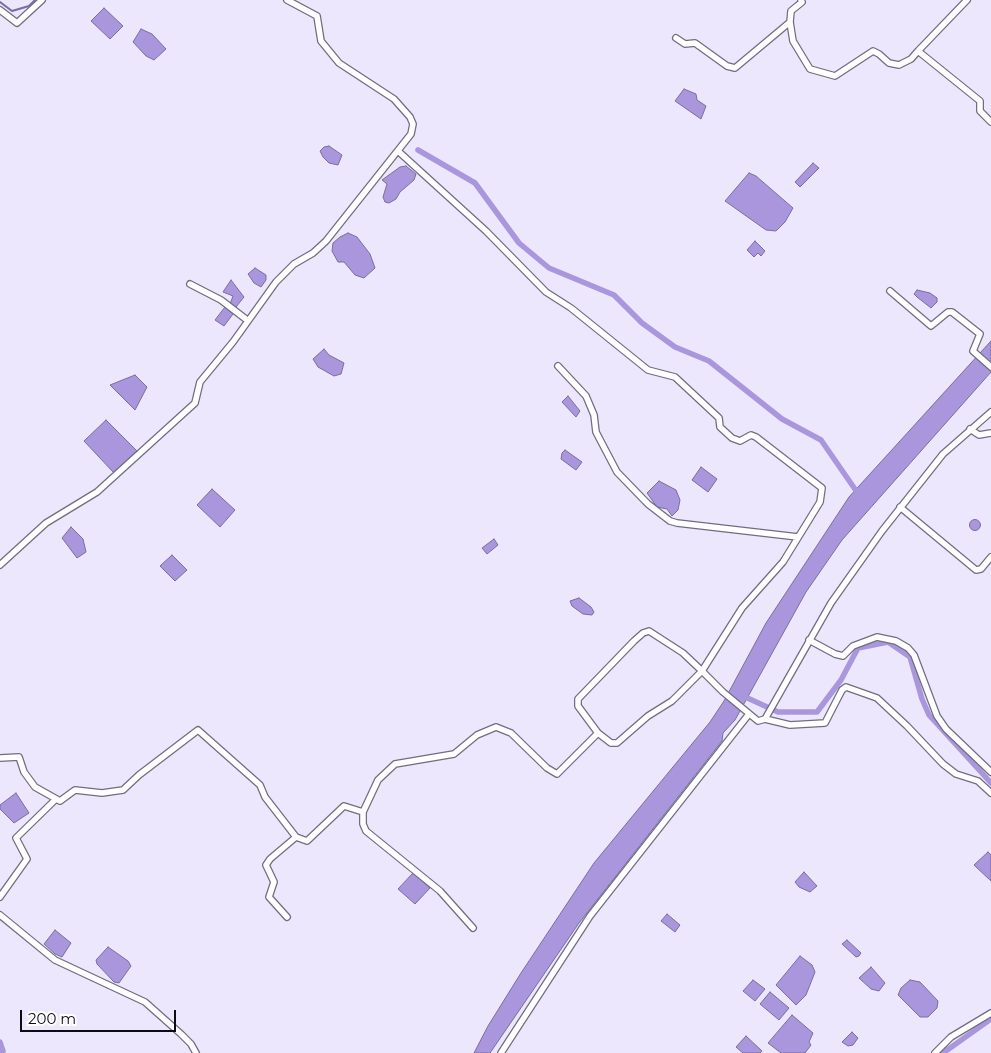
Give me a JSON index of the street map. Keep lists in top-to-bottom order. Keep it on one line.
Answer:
{"scale_bar":"200 m"}
